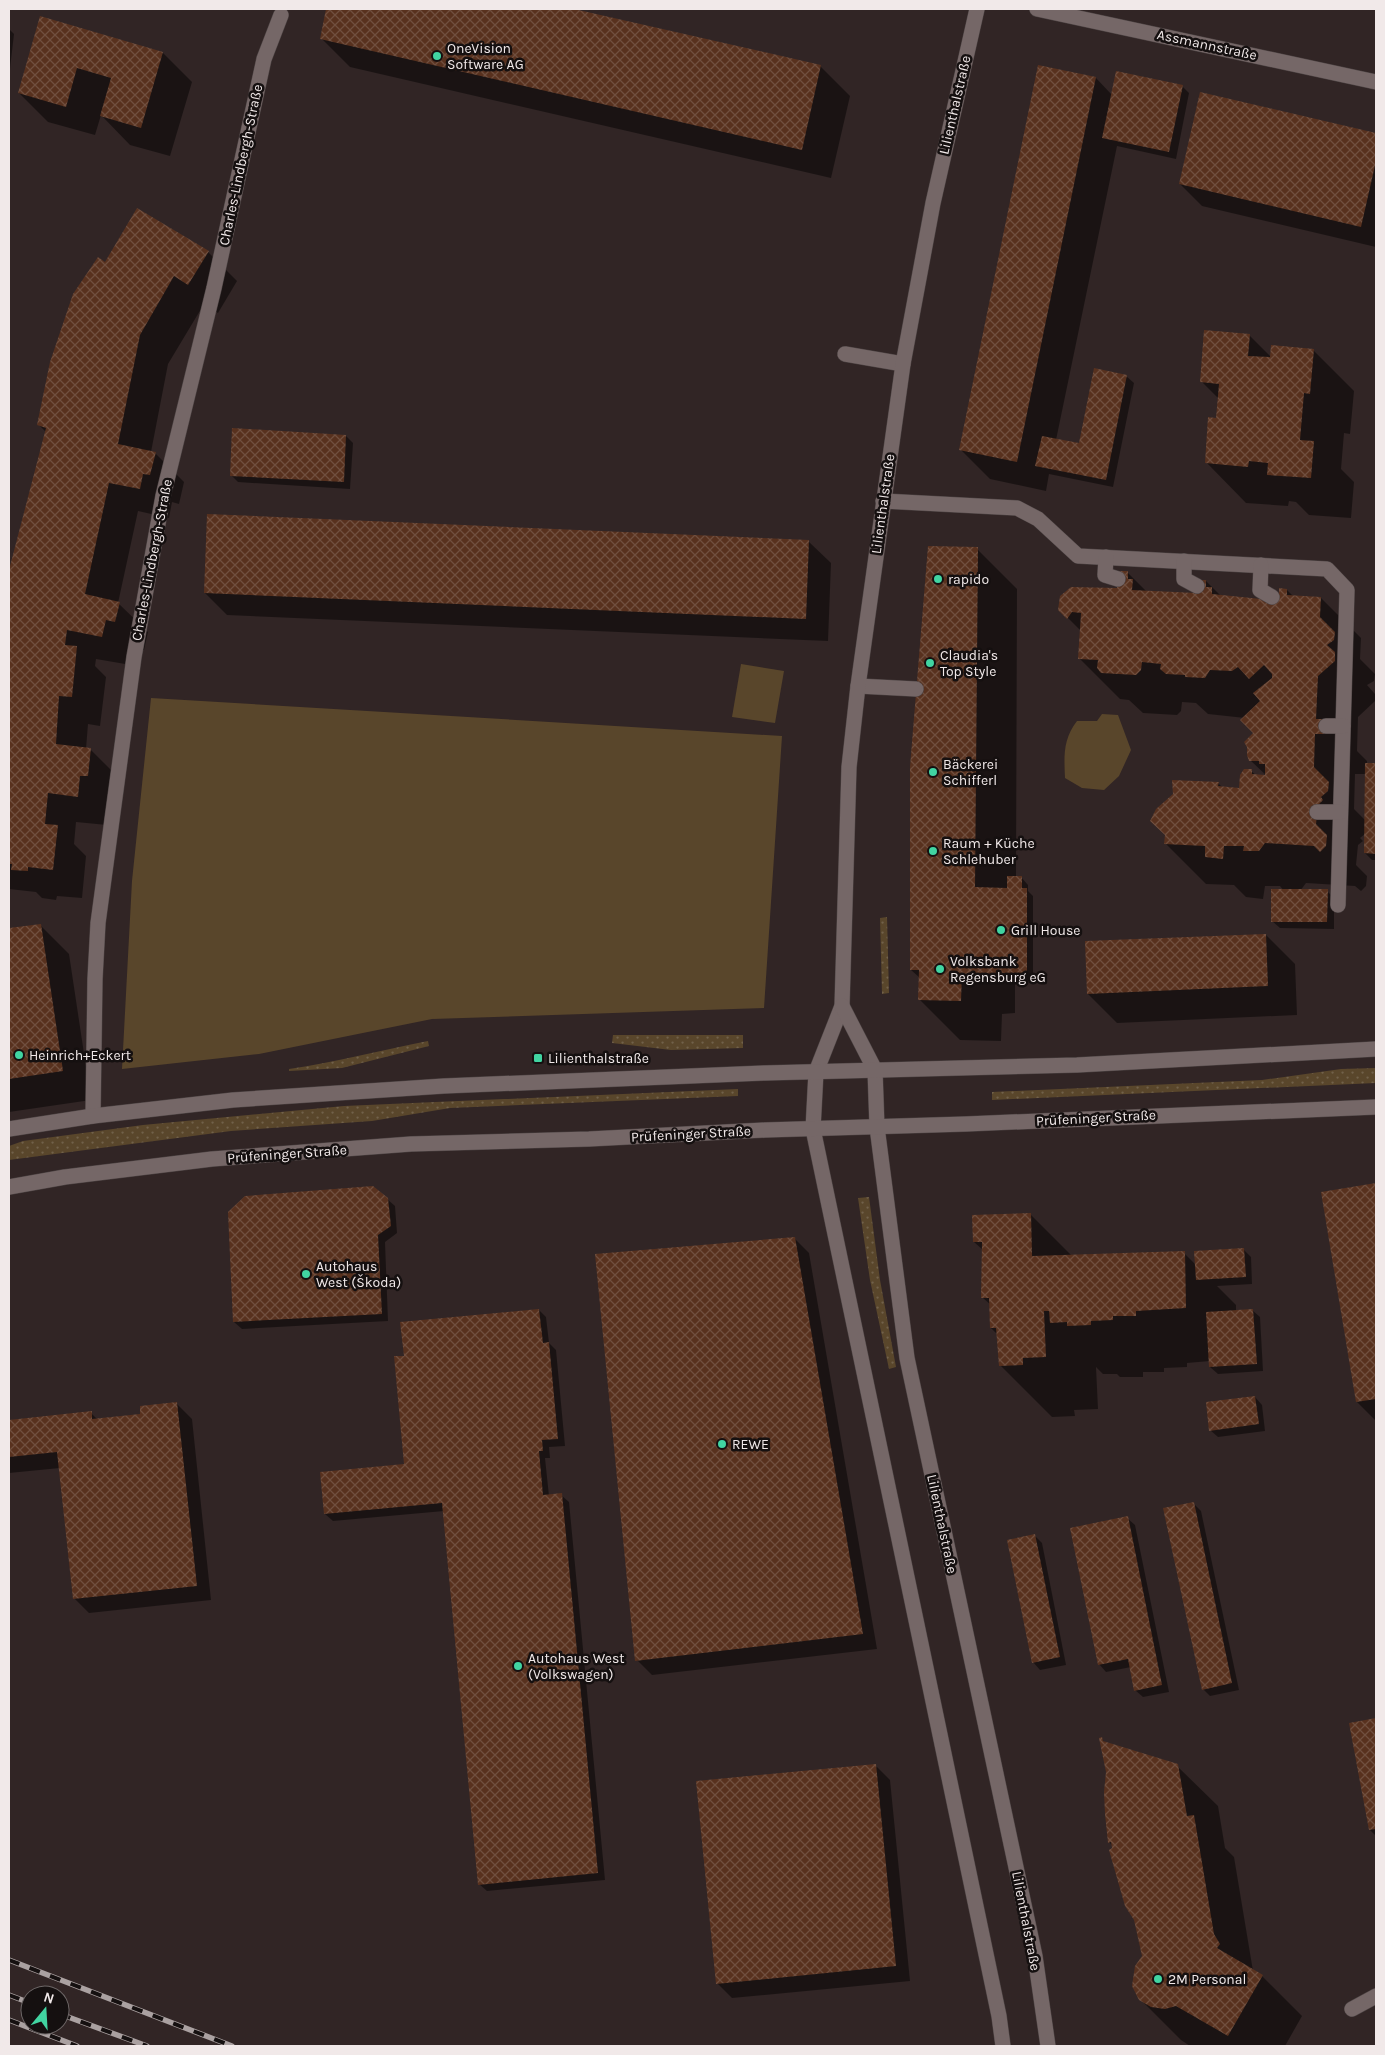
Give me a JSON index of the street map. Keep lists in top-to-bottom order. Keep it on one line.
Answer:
{"streets":{"street":["Assmannstraße","Lilienthalstraße","Charles-Lindbergh-Straße","Prüfeninger Straße"]},"crossings":[["Lilienthalstraße","Prüfeninger Straße"]],"places":{"other":["OneVision Software AG","rapido","Claudia's Top Style","Bäckerei Schifferl","Raum + Küche Schlehuber","Grill House","Volksbank Regensburg eG","Heinrich+Eckert","Autohaus West (Škoda)","REWE","Autohaus West (Volkswagen)","2M Personal"],"transit":["Lilienthalstraße"]},"north":"top"}
